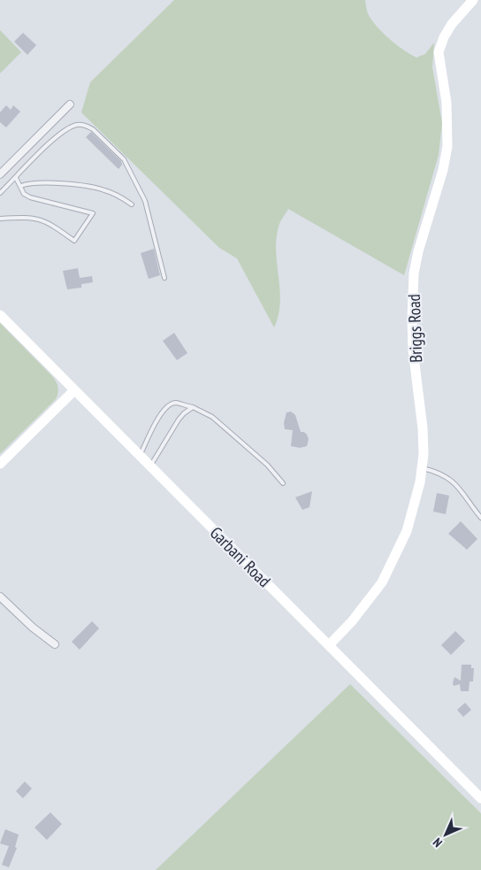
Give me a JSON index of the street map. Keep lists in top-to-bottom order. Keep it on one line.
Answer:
{"streets":{"street":["Briggs Road","Garbani Road"]},"crossings":[["Briggs Road","Garbani Road"]],"north":"bottom left"}
